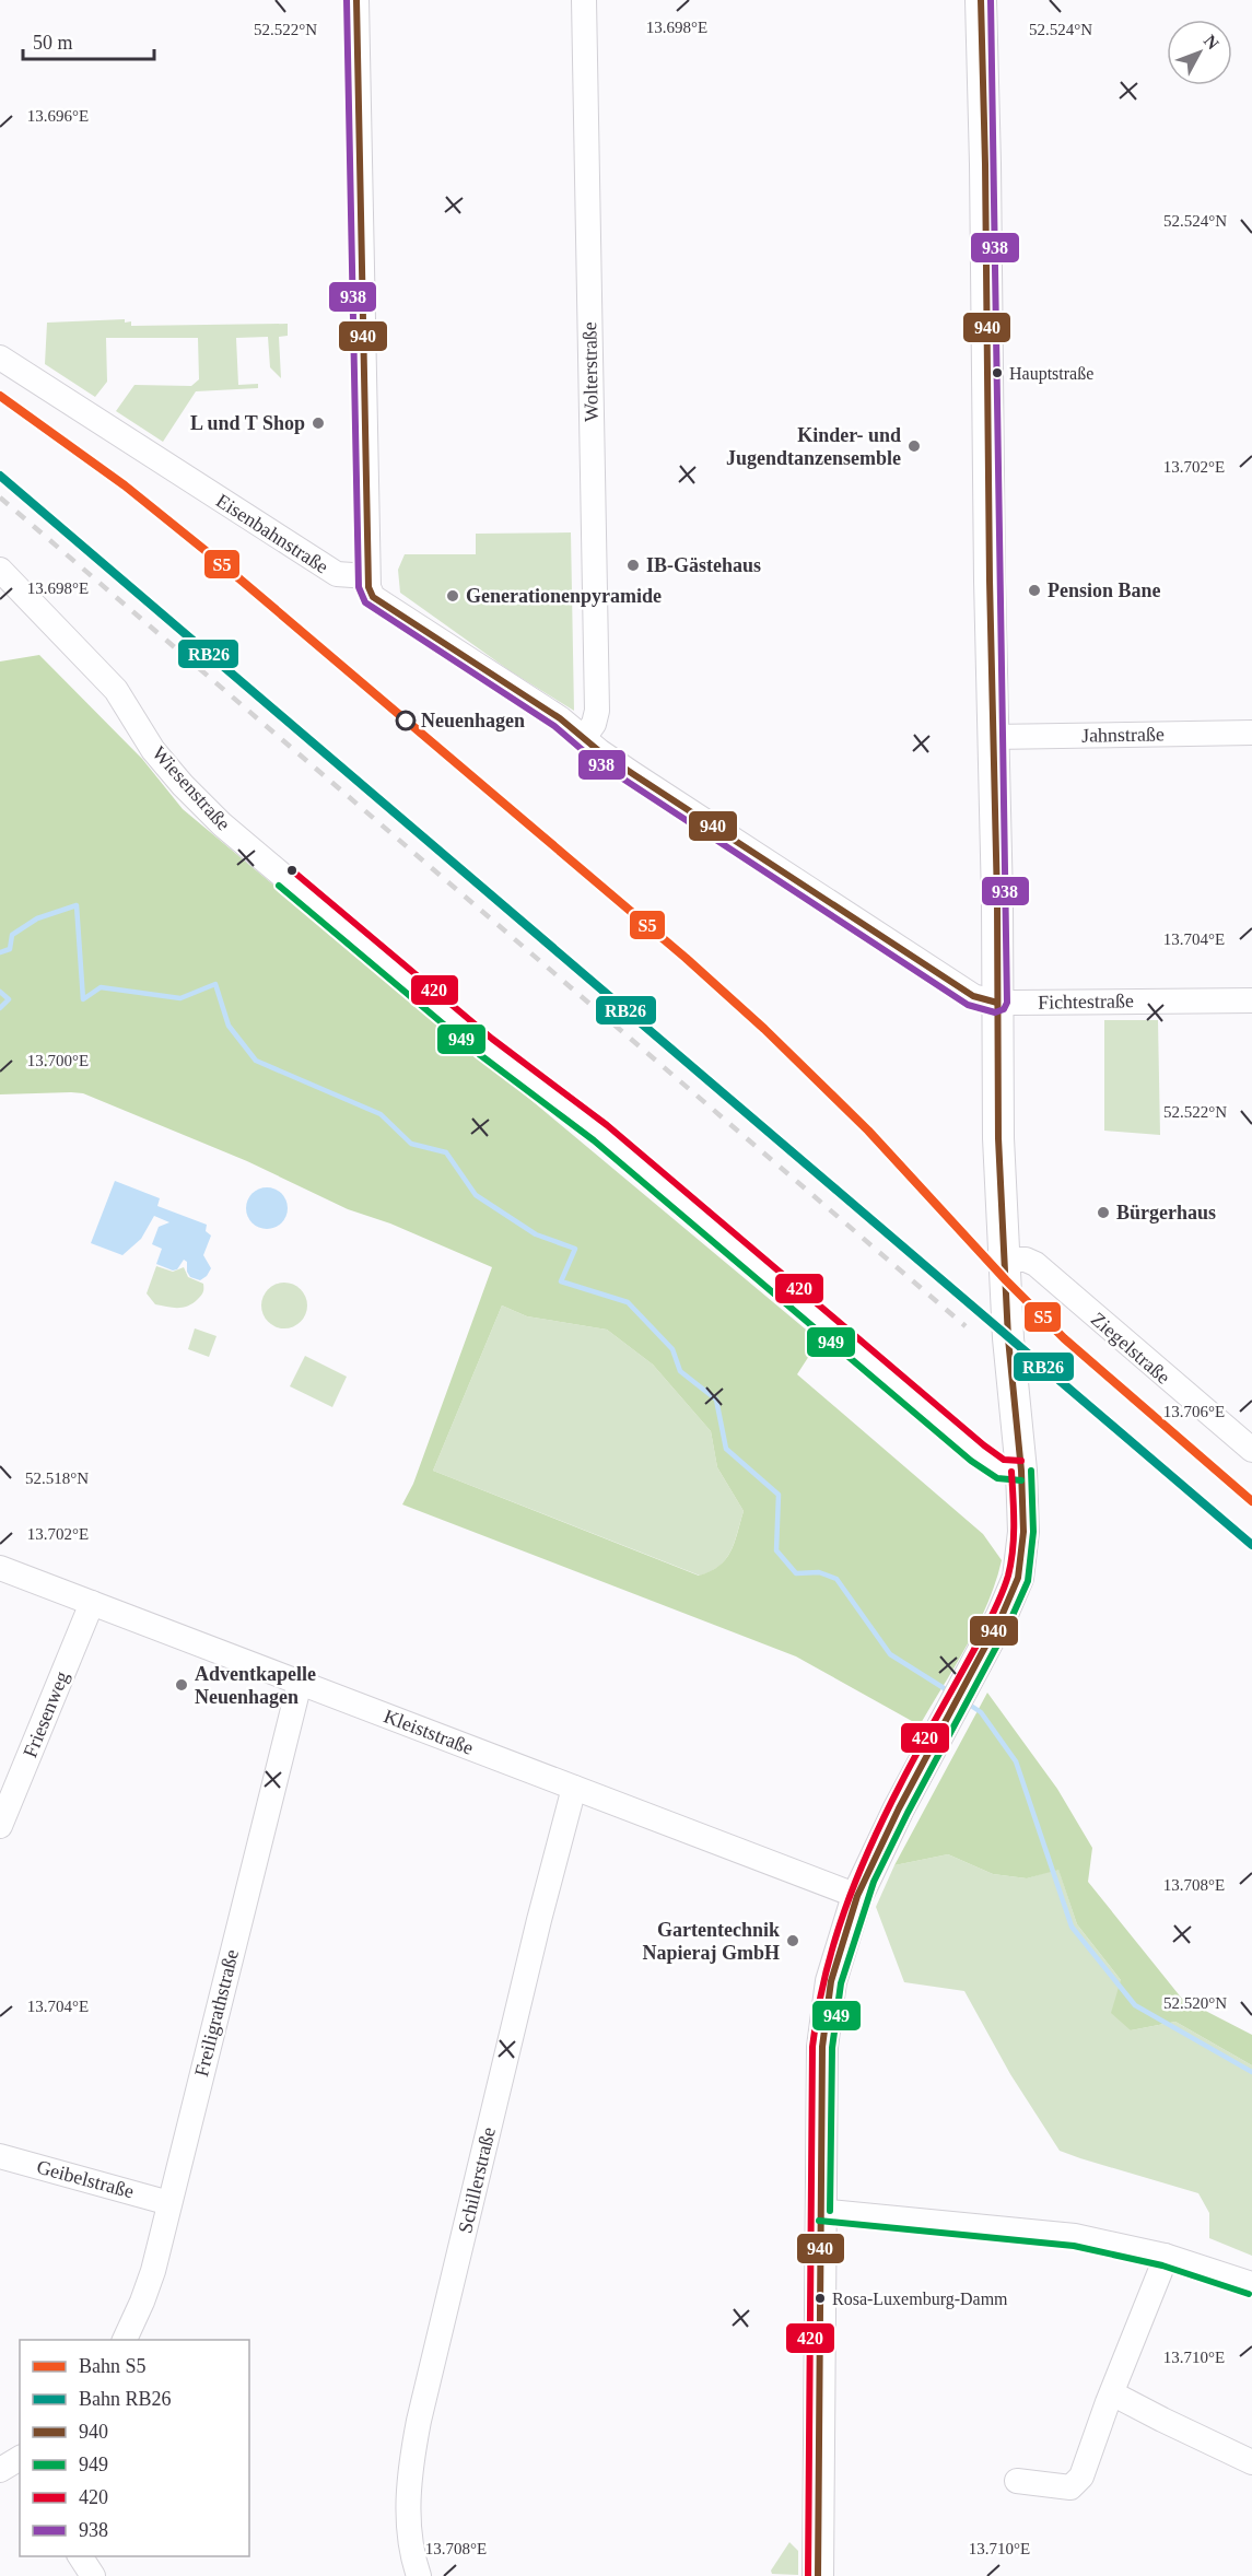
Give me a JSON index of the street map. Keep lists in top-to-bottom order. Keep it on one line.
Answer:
{"streets":{"street":["Wolterstraße","Eisenbahnstraße","Jahnstraße","Wiesenstraße","Fichtestraße","Ziegelstraße","Friesenweg","Kleiststraße","Freiligrathstraße","Geibelstraße","Schillerstraße"]},"crossings":[["Friesenweg","Kleiststraße"],["Kleiststraße","Freiligrathstraße"],["Kleiststraße","Schillerstraße"],["Freiligrathstraße","Geibelstraße"]],"places":["Hauptstraße","L und T Shop","Kinder- und Jugendtanzensemble","IB-Gästehaus","Pension Bane","Generationenpyramide","Neuenhagen","Bürgerhaus","Adventkapelle Neuenhagen","Gartentechnik Napieraj GmbH","Rosa-Luxemburg-Damm"],"lines":["transit line 940","transit line 938","rail line S5","rail line RB26","transit line 420","transit line 949"],"legend":["Bahn S5","Bahn RB26","940","949","420","938"],"scale_bar":"50 m","north":"top right","coordinates":["13.698°E","52.522°N","52.524°N","13.696°E","13.702°E","13.704°E","13.700°E","13.706°E","52.518°N","13.708°E","52.520°N","13.710°E"]}
